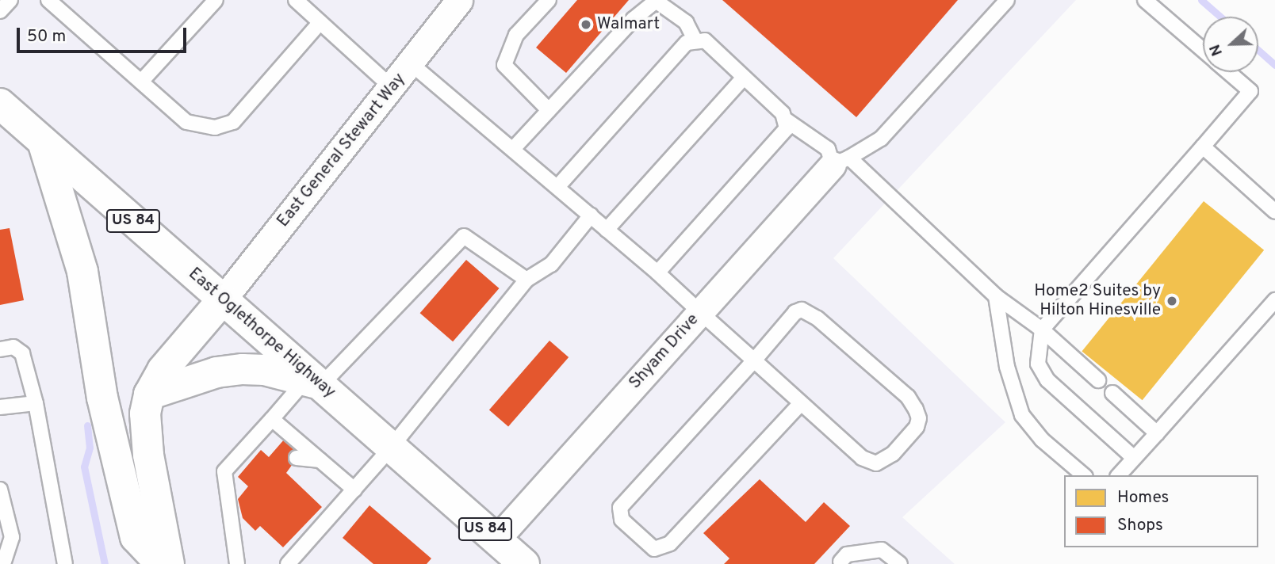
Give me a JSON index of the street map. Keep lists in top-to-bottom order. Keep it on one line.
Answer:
{"streets":{"main road":["US 84","East Oglethorpe Highway"],"street":["East General Stewart Way","Shyam Drive"]},"crossings":[["East General Stewart Way","East Oglethorpe Highway"],["East Oglethorpe Highway","Shyam Drive"]],"places":["Walmart","Home2 Suites by Hilton Hinesville"],"legend":["Homes","Shops"],"scale_bar":"50 m","north":"left"}
